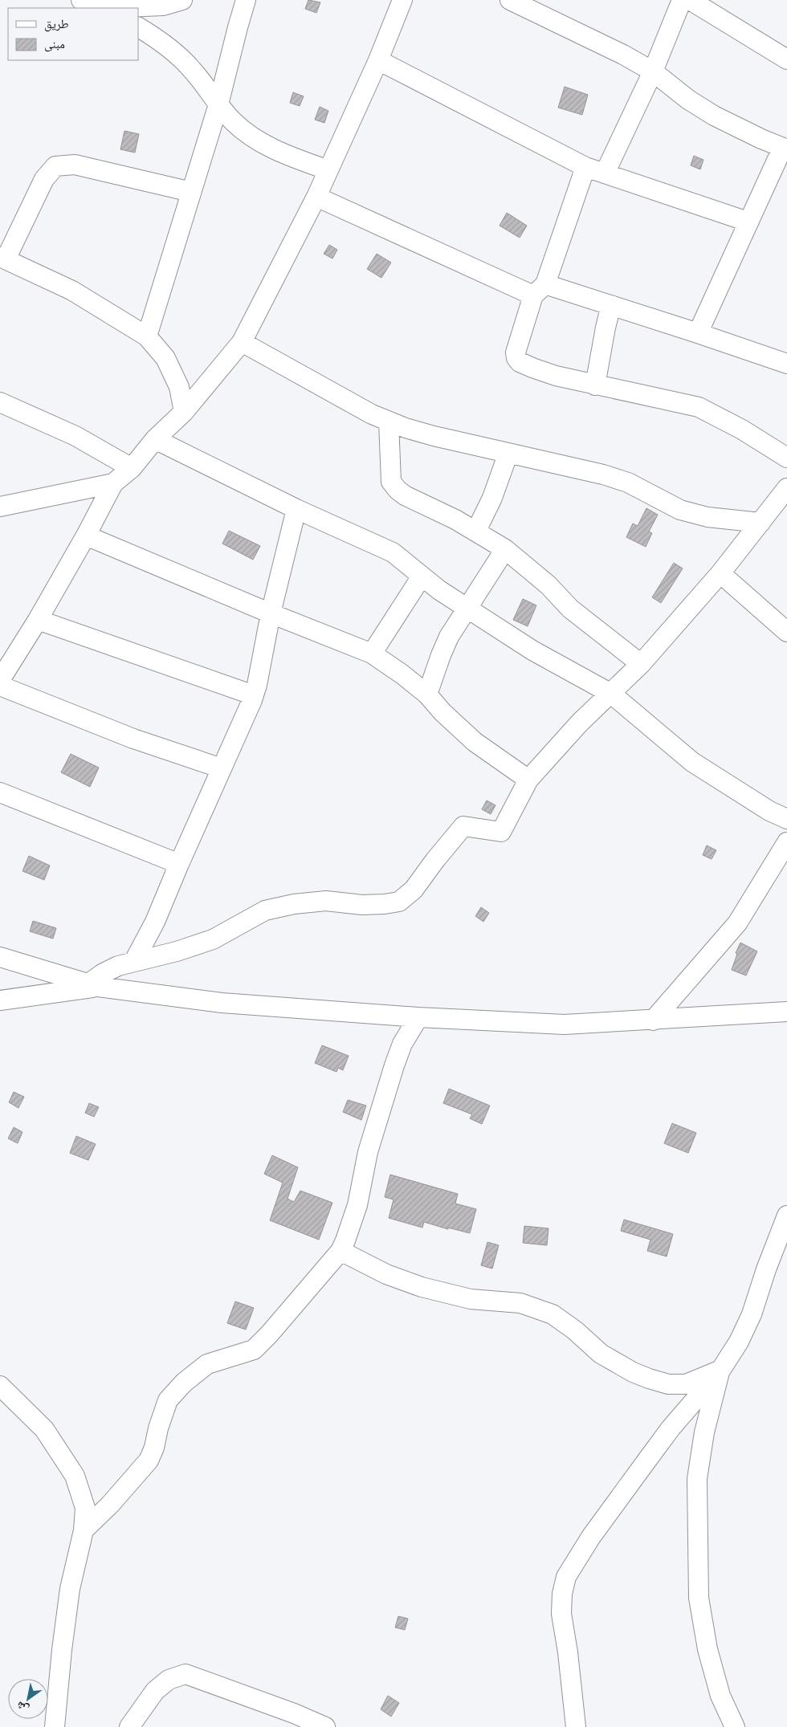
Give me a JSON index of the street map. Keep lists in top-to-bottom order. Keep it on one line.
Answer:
{"legend":["طريق","مبنى"],"north":"bottom left"}
